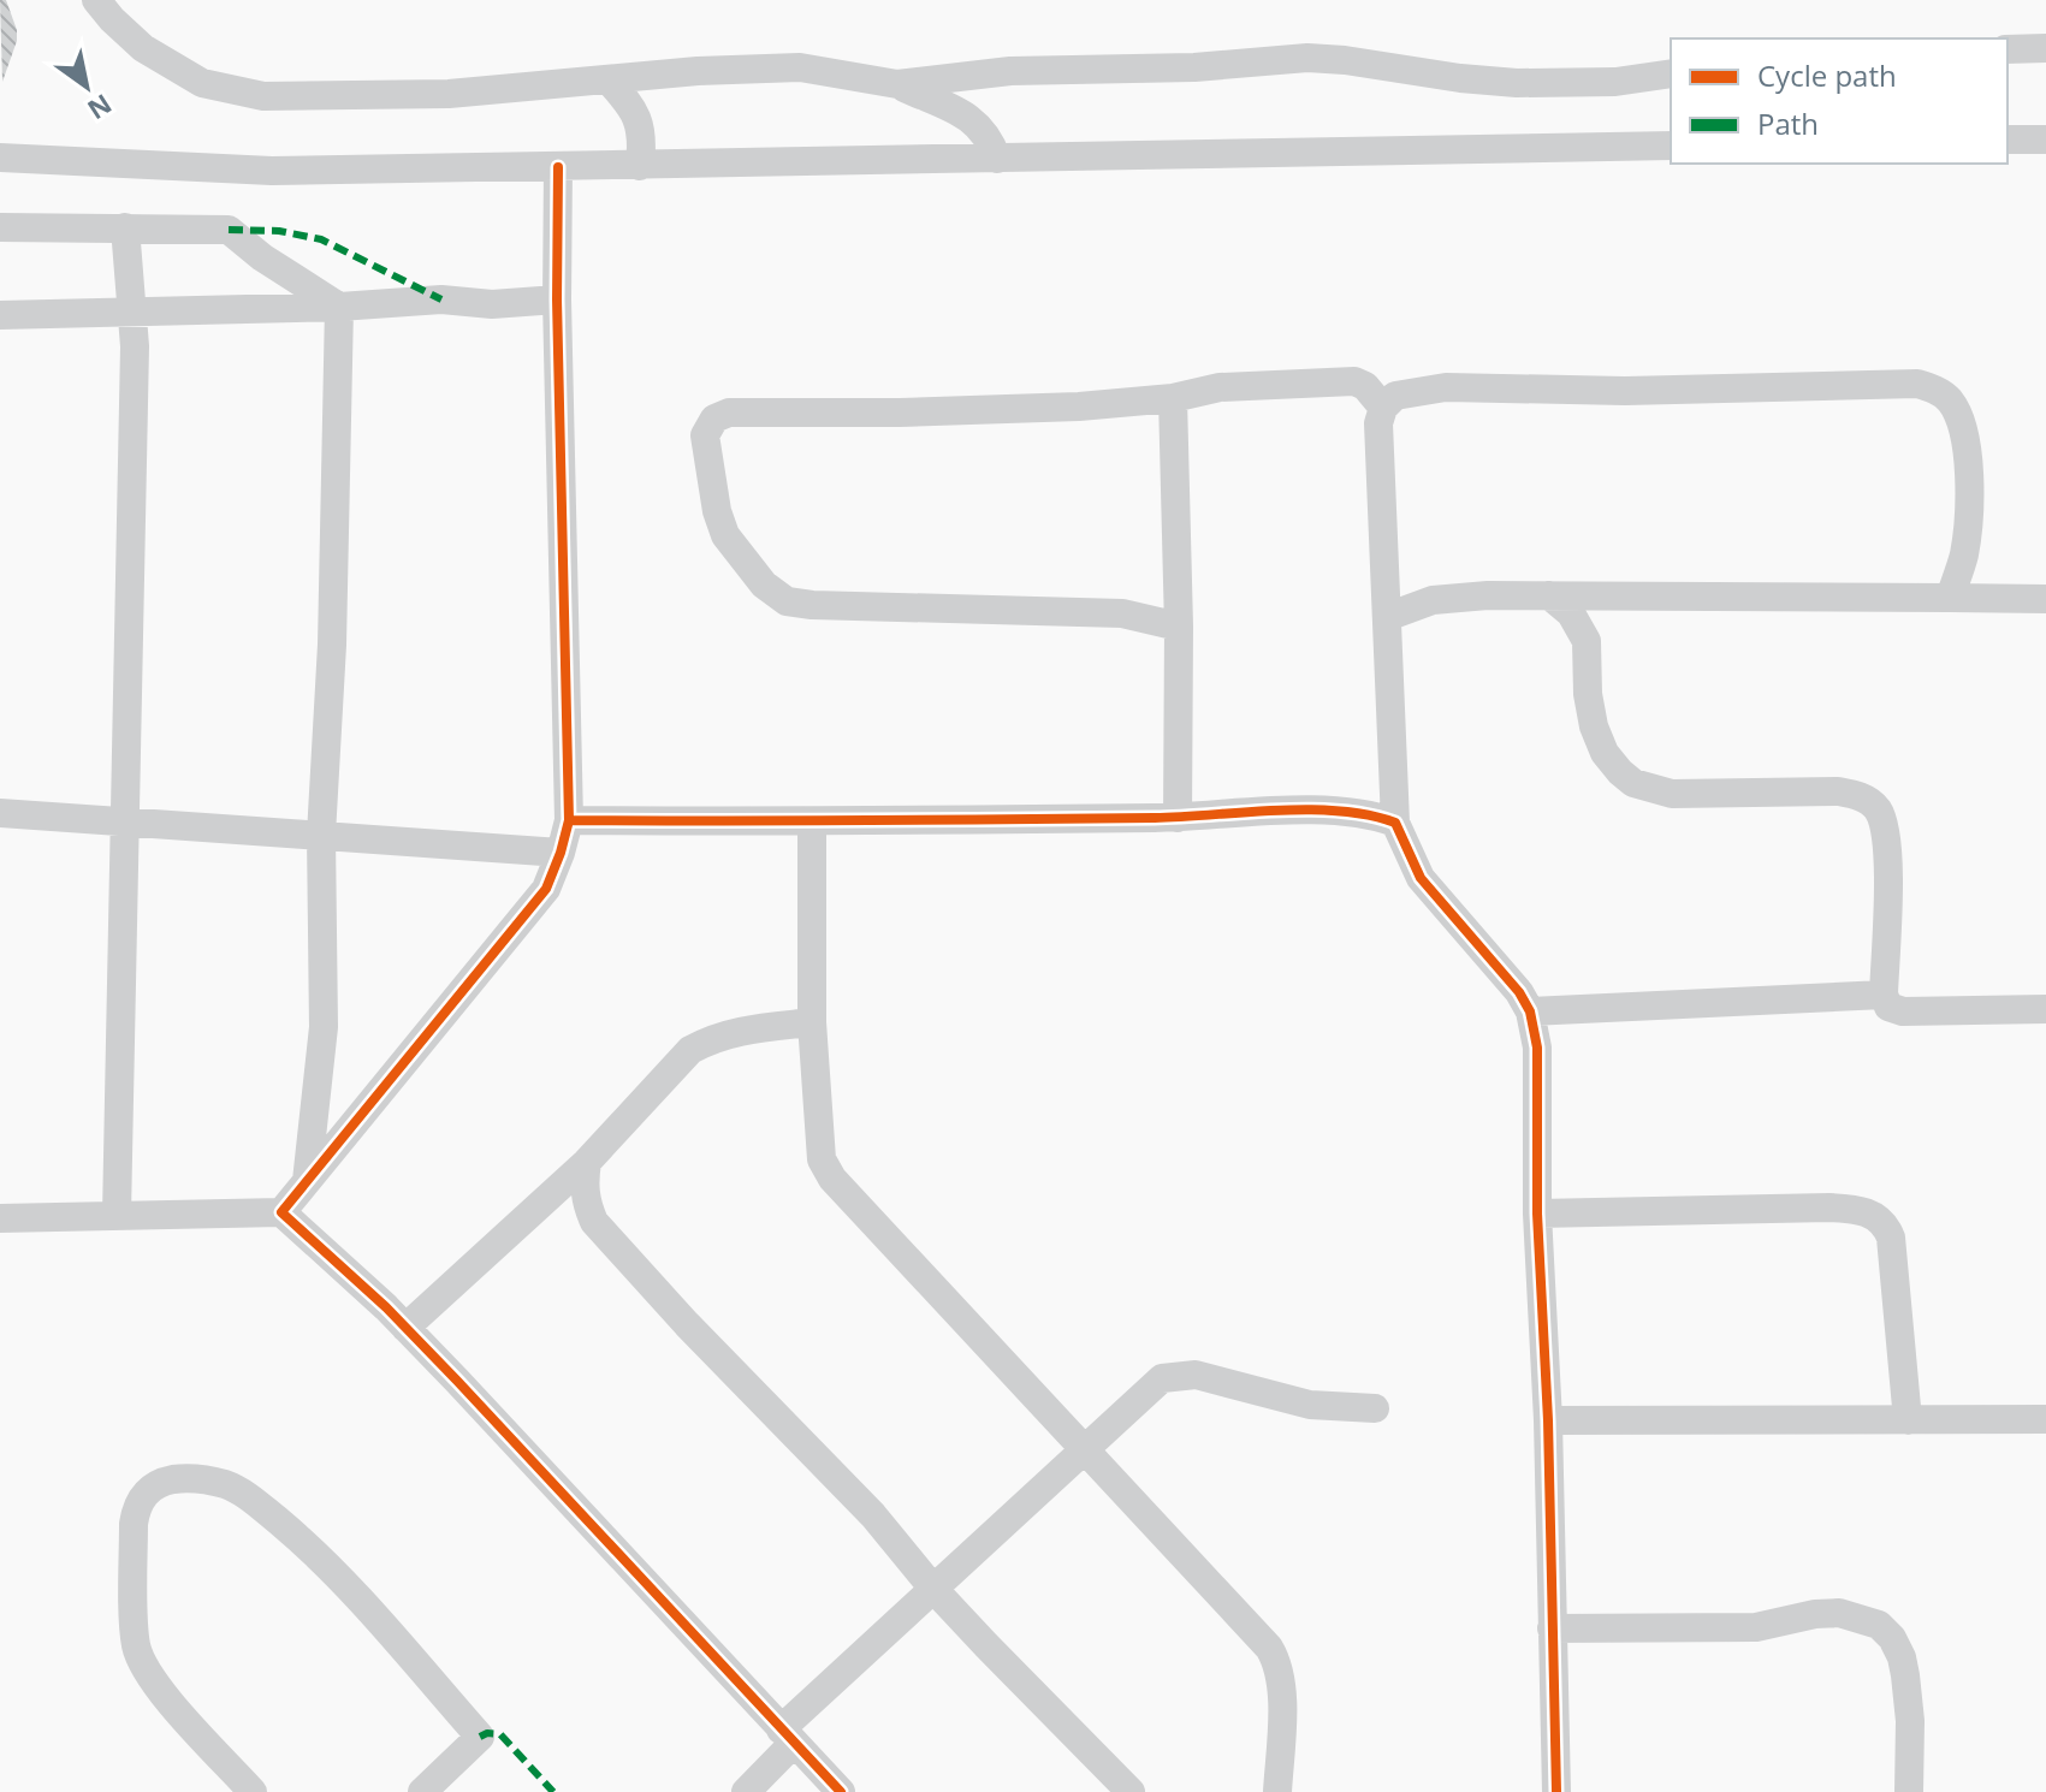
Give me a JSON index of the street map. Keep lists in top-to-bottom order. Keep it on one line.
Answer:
{"legend":["Cycle path","Path"],"north":"bottom right"}
